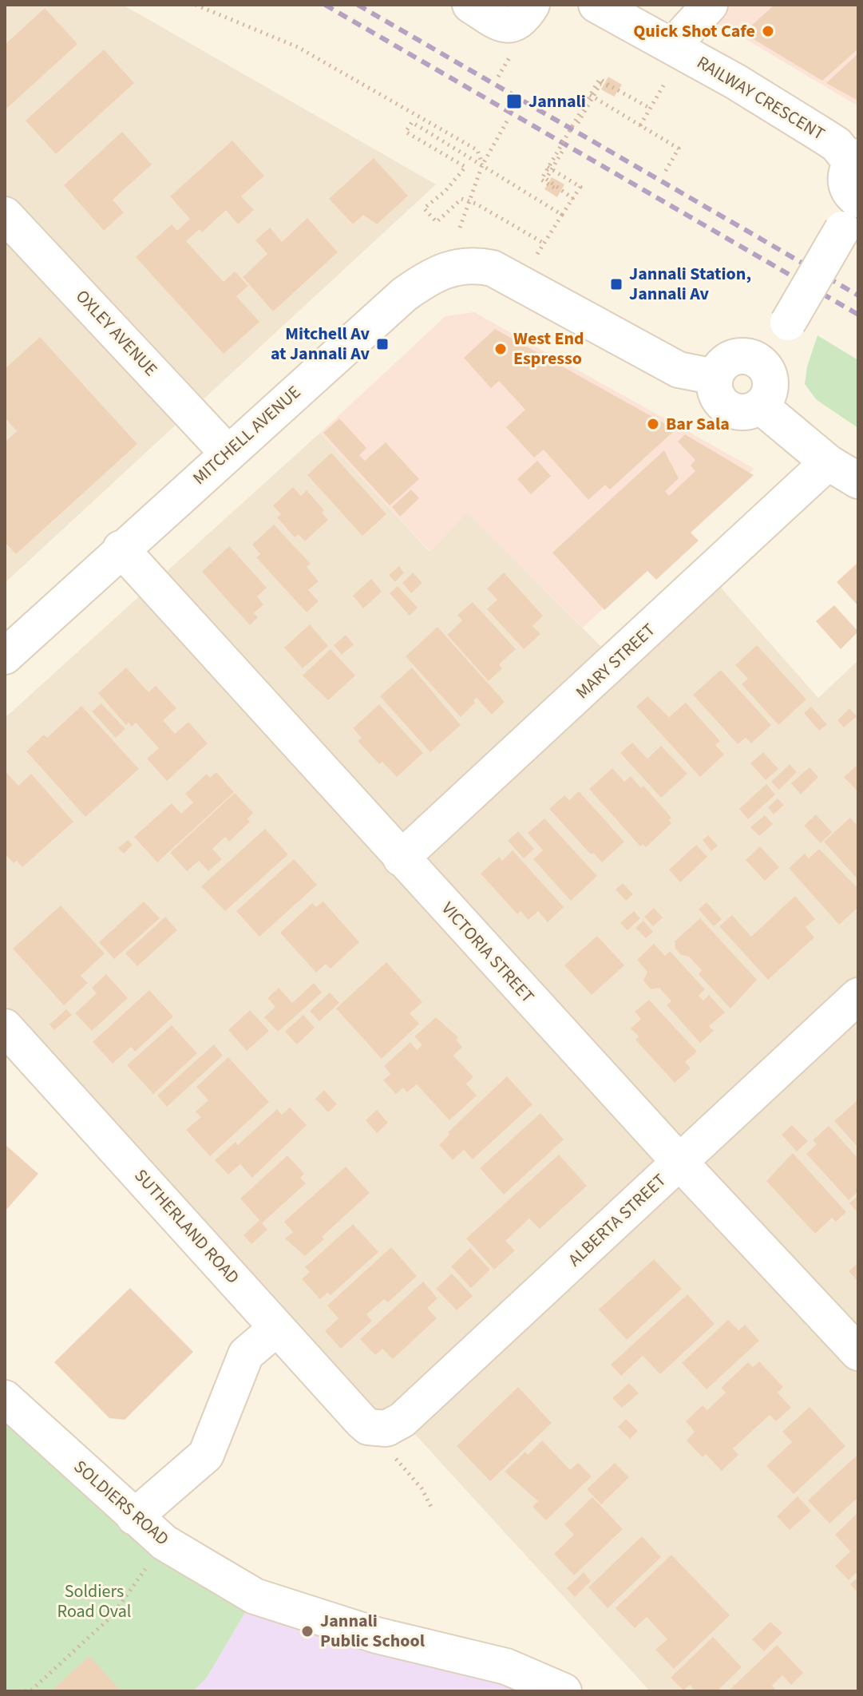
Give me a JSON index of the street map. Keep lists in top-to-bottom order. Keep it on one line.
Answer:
{"streets":{"street":["RAILWAY CRESCENT","OXLEY AVENUE","MITCHELL AVENUE","MARY STREET","VICTORIA STREET","ALBERTA STREET","SUTHERLAND ROAD","SOLDIERS ROAD"]},"crossings":[["OXLEY AVENUE","MITCHELL AVENUE"],["MITCHELL AVENUE","VICTORIA STREET"],["MARY STREET","VICTORIA STREET"],["VICTORIA STREET","ALBERTA STREET"],["ALBERTA STREET","SUTHERLAND ROAD"]],"parks":["Soldiers Road Oval"],"places":{"other":["Quick Shot Cafe","West End Espresso","Bar Sala","Jannali Public School"],"transit":["Jannali","Jannali Station, Jannali Av","Mitchell Av at Jannali Av"]}}
